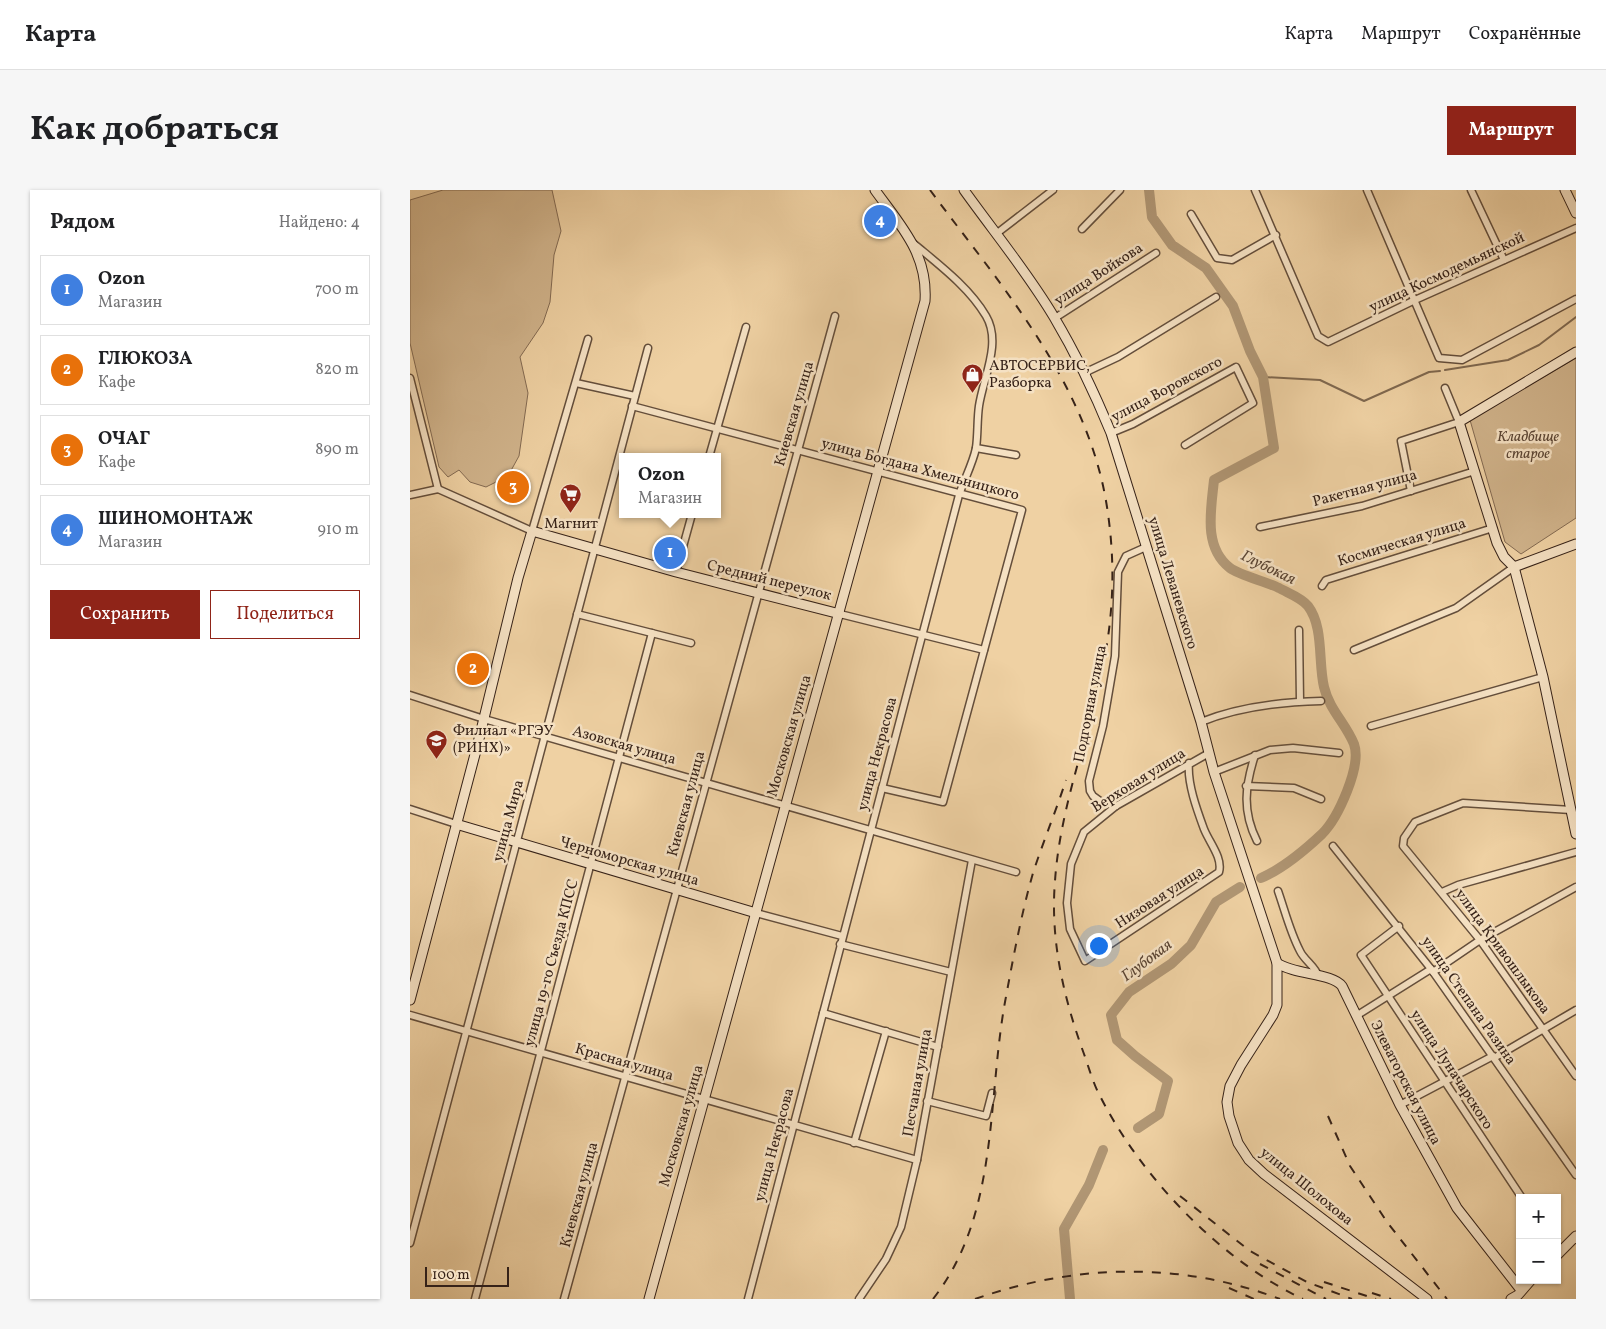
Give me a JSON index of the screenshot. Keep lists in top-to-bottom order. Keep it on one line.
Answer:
{"streets":{"street":["улица Космодемьянской","улица Войкова","улица Воровского","Киевская улица","улица Богдана Хмельницкого","Ракетная улица","Космическая улица","Средний переулок","улица Леваневского","Подгорная улица","Московская улица","Азовская улица","улица Некрасова","Верховая улица","улица Мира","Черноморская улица","Низовая улица","улица Кривошлыкова","улица 19-го Съезда КПСС","улица Степана Разина","Красная улица","улица Луначарского","Песчаная улица","Элеваторская улица","улица Шолохова"]},"crossings":[["улица Войкова","улица Леваневского"],["улица Воровского","улица Леваневского"],["Киевская улица","улица Богдана Хмельницкого"],["Киевская улица","Средний переулок"],["Киевская улица","Азовская улица"],["Киевская улица","Черноморская улица"],["Киевская улица","Красная улица"],["улица Богдана Хмельницкого","Средний переулок"],["улица Богдана Хмельницкого","Московская улица"],["улица Богдана Хмельницкого","улица Некрасова"],["улица Богдана Хмельницкого","улица Мира"],["Средний переулок","Московская улица"],["Средний переулок","улица Некрасова"],["Средний переулок","улица Мира"],["улица Леваневского","Подгорная улица"],["улица Леваневского","Верховая улица"],["улица Леваневского","улица Шолохова"],["Подгорная улица","Верховая улица"],["Московская улица","Азовская улица"],["Московская улица","улица Некрасова"],["Московская улица","Черноморская улица"],["Московская улица","Красная улица"],["Азовская улица","улица Некрасова"],["Азовская улица","улица Мира"],["Азовская улица","улица 19-го Съезда КПСС"],["Азовская улица","Песчаная улица"],["улица Некрасова","Черноморская улица"],["улица Некрасова","Красная улица"],["Верховая улица","Низовая улица"],["улица Мира","Черноморская улица"],["улица Мира","Красная улица"],["Черноморская улица","улица 19-го Съезда КПСС"],["улица 19-го Съезда КПСС","Красная улица"],["улица Степана Разина","улица Луначарского"],["Красная улица","Песчаная улица"]],"water":["Глубокая"],"parks":["Кладбище старое"],"places":{"shop":["АВТОСЕРВИС, Разборка"],"supermarket":["Магнит"],"school or university":["Филиал «РГЭУ (РИНХ)»"]},"scale_bar":"100 m","page":{"header":"Карта","nav":["Карта","Маршрут","Сохранённые"],"title":"Как добраться","buttons":["Маршрут",["Сохранить","Поделиться"]],"heading":["Рядом","Найдено: 4"],"pins":["4","3","1","2"],"list":[{"mark":"1","name":"Ozon","note":"Магазин","value":"700 m"},{"mark":"2","name":"ГЛЮКОЗА","note":"Кафе","value":"820 m"},{"mark":"3","name":"ОЧАГ","note":"Кафе","value":"890 m"},{"mark":"4","name":"ШИНОМОНТАЖ","note":"Магазин","value":"910 m"}],"popup":["Ozon","Магазин"],"map_buttons":["+","−"],"scale":"100 m"}}
